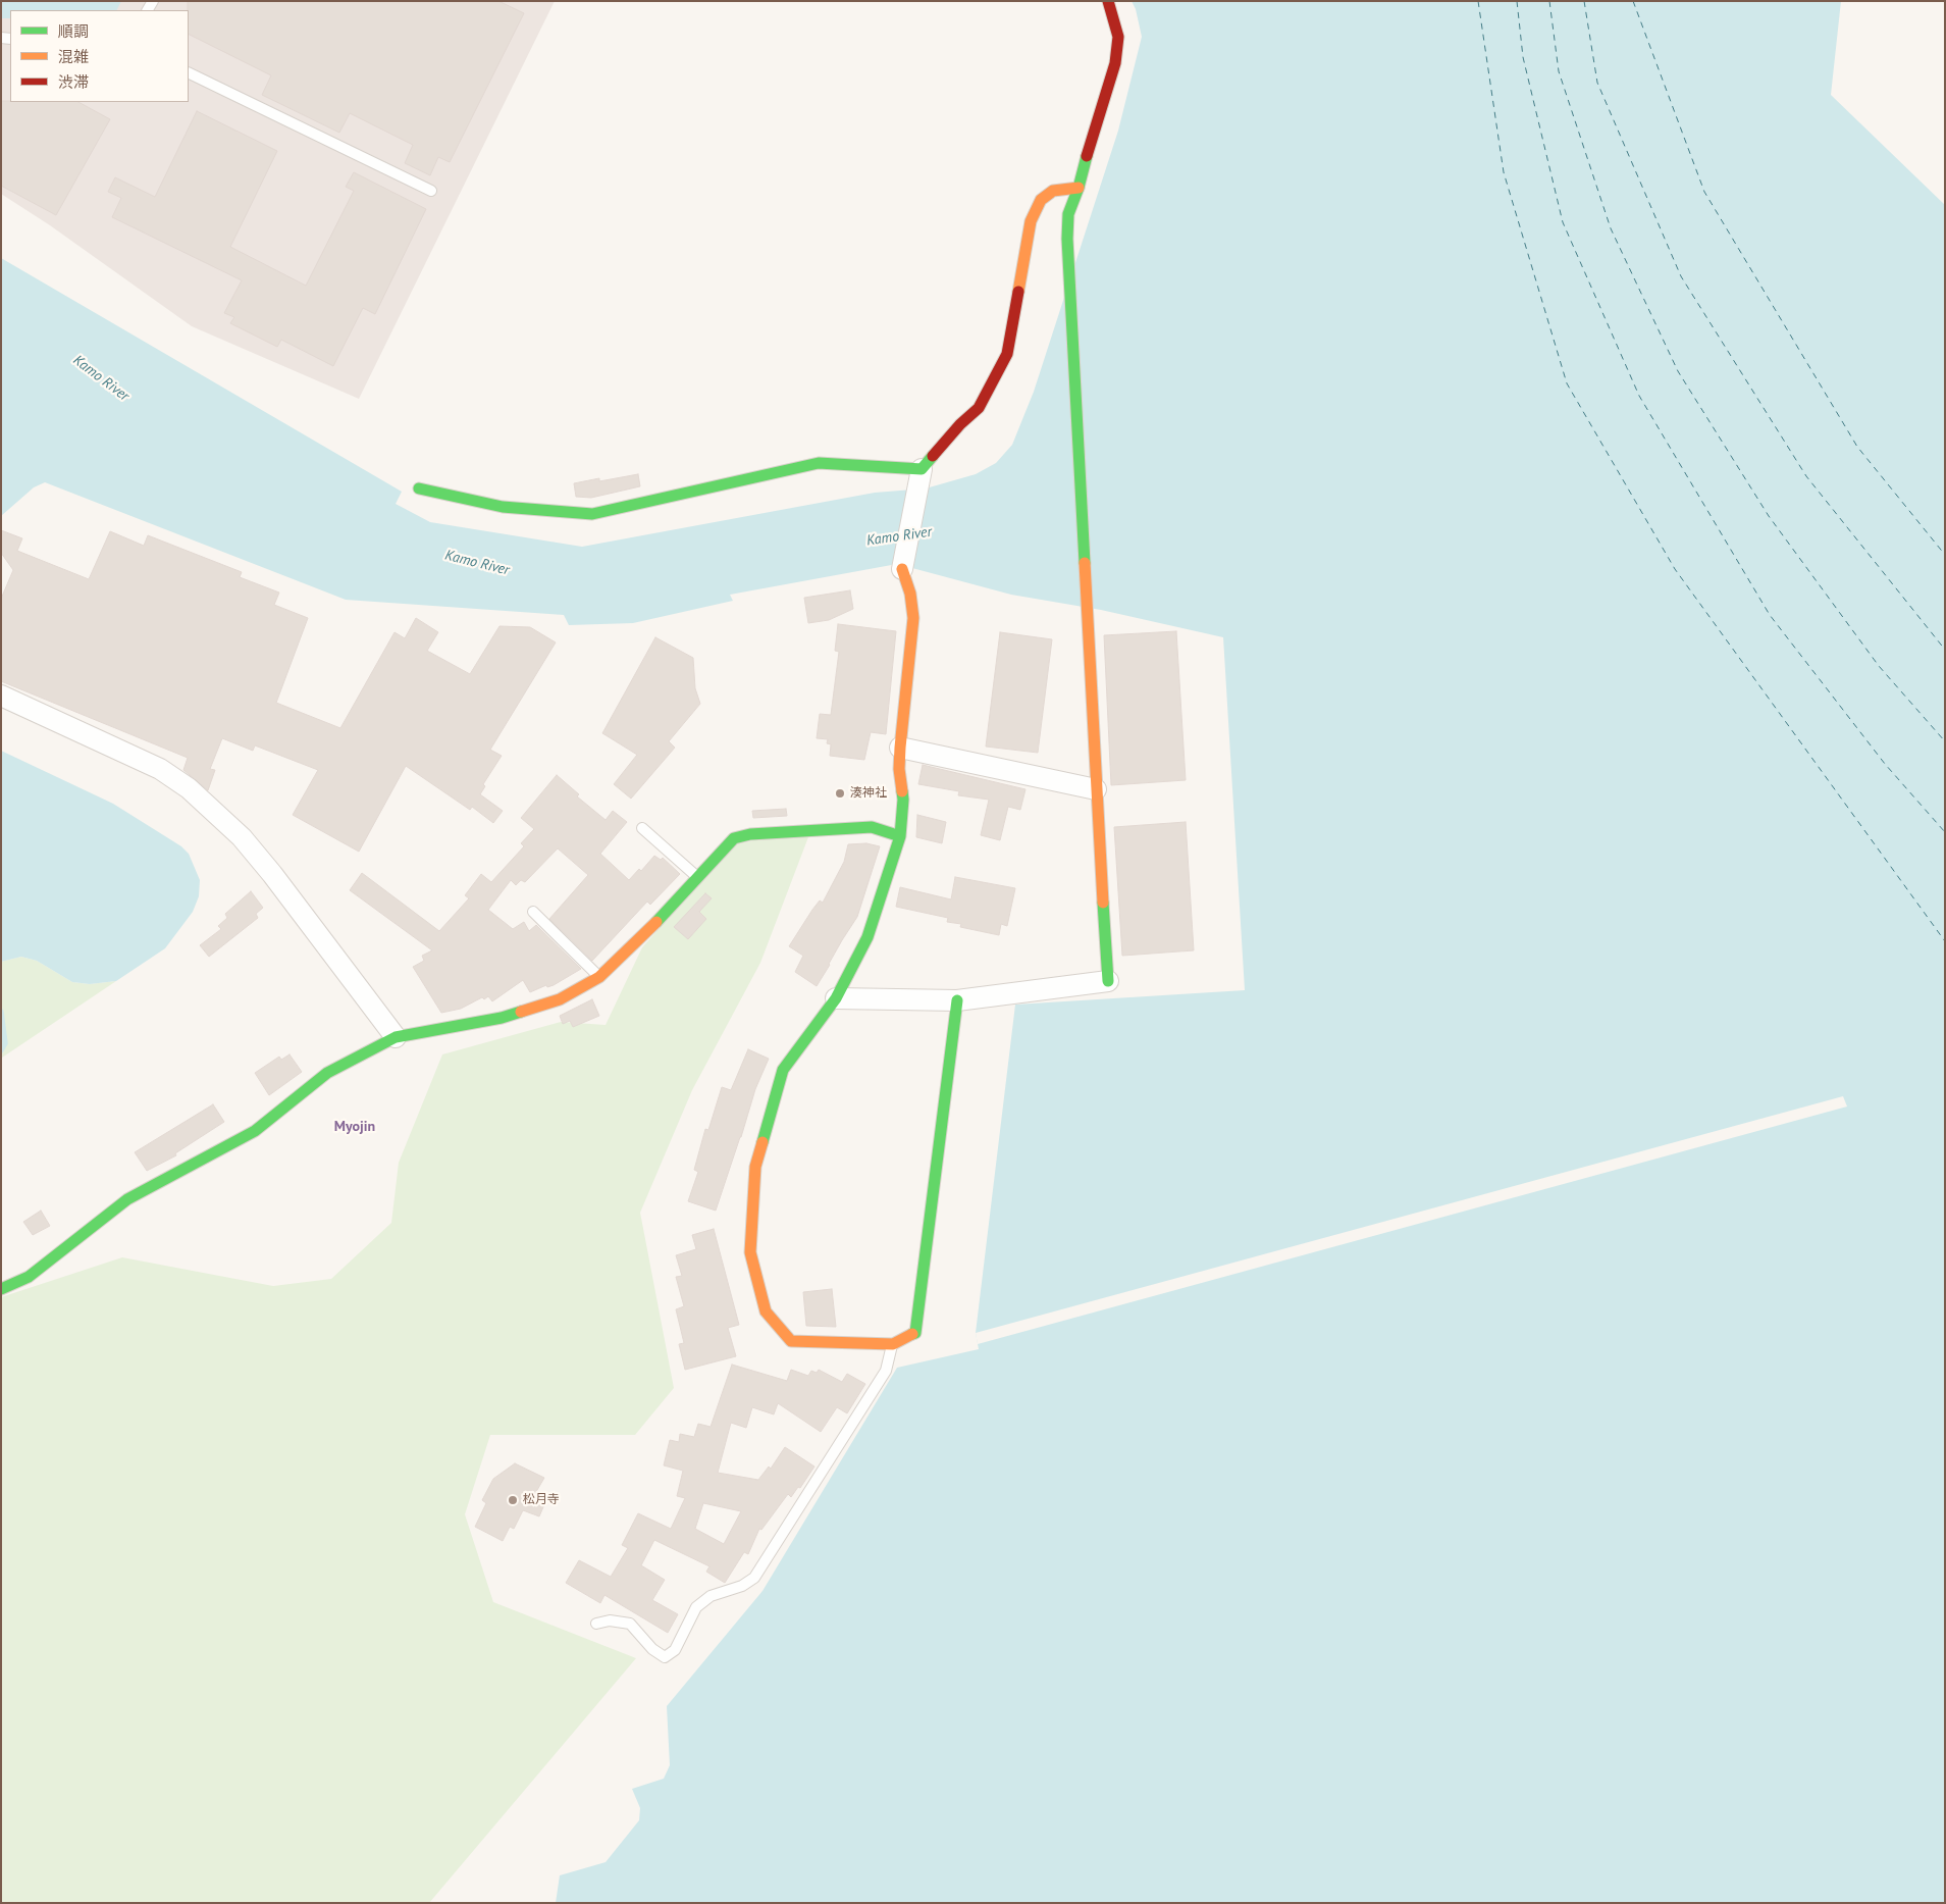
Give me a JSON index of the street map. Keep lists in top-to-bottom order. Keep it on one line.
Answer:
{"districts":["Myojin"],"water":["Kamo River"],"places":["湊神社","松月寺"],"legend":["順調","混雑","渋滞"]}
